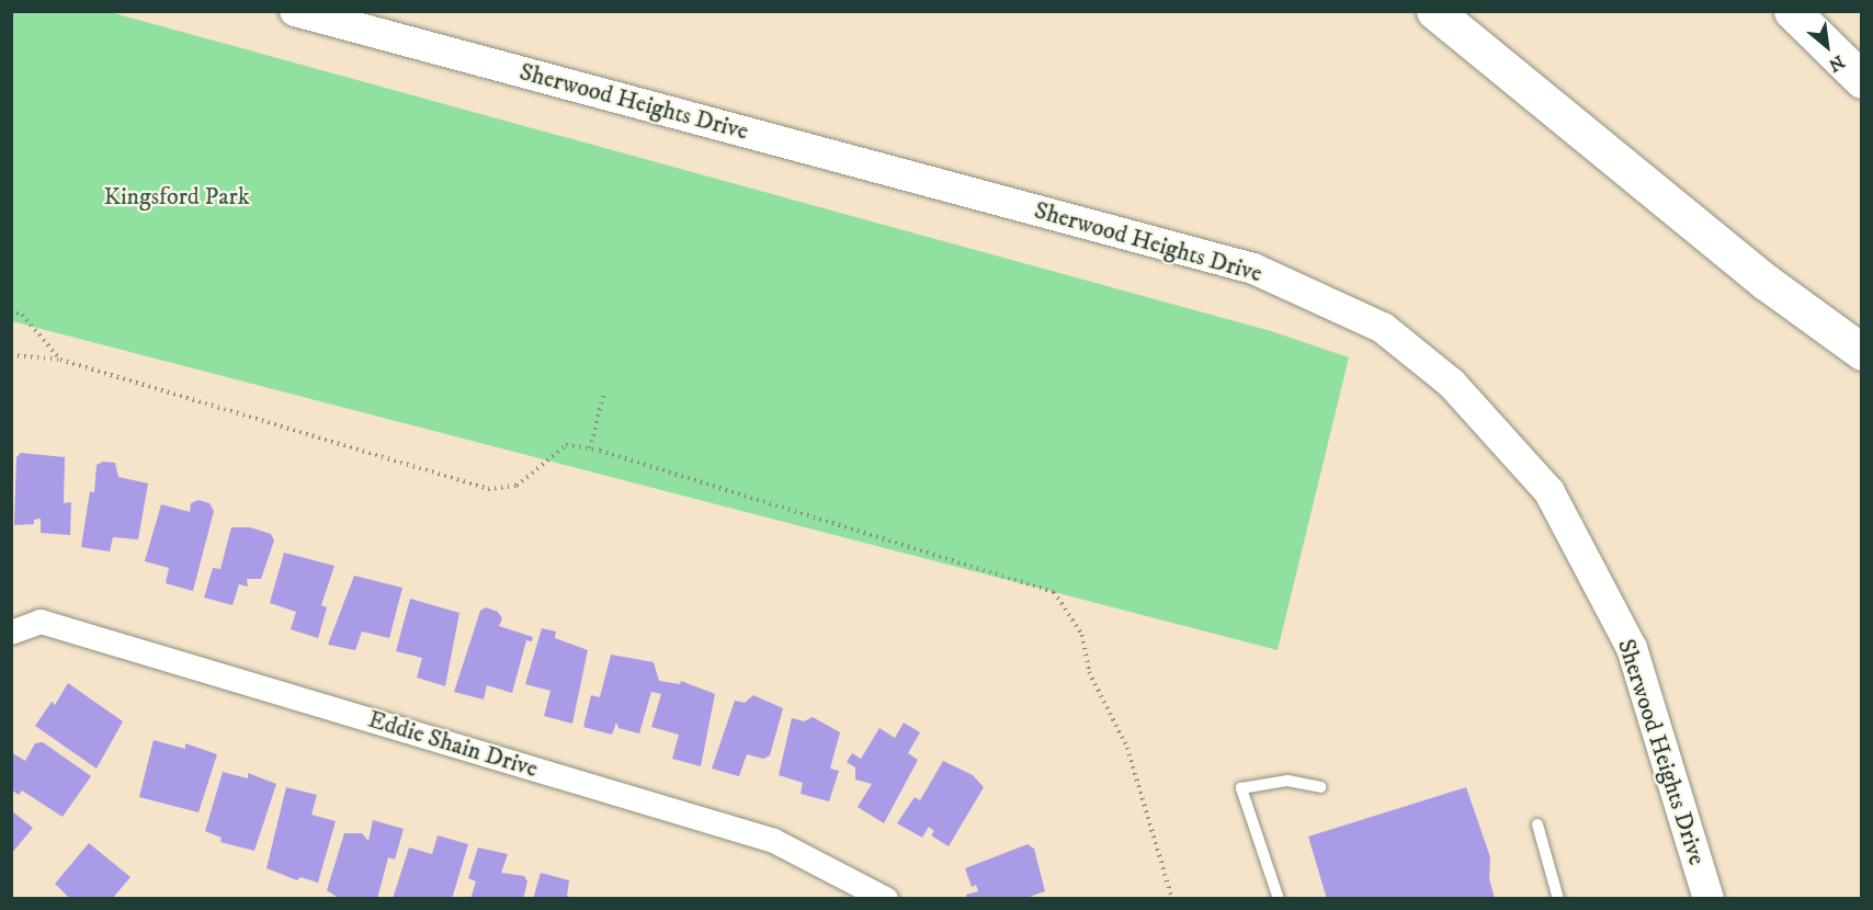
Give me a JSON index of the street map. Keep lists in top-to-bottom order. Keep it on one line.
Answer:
{"streets":{"street":["Sherwood Heights Drive","Eddie Shain Drive"]},"parks":["Kingsford Park"],"north":"bottom right"}
